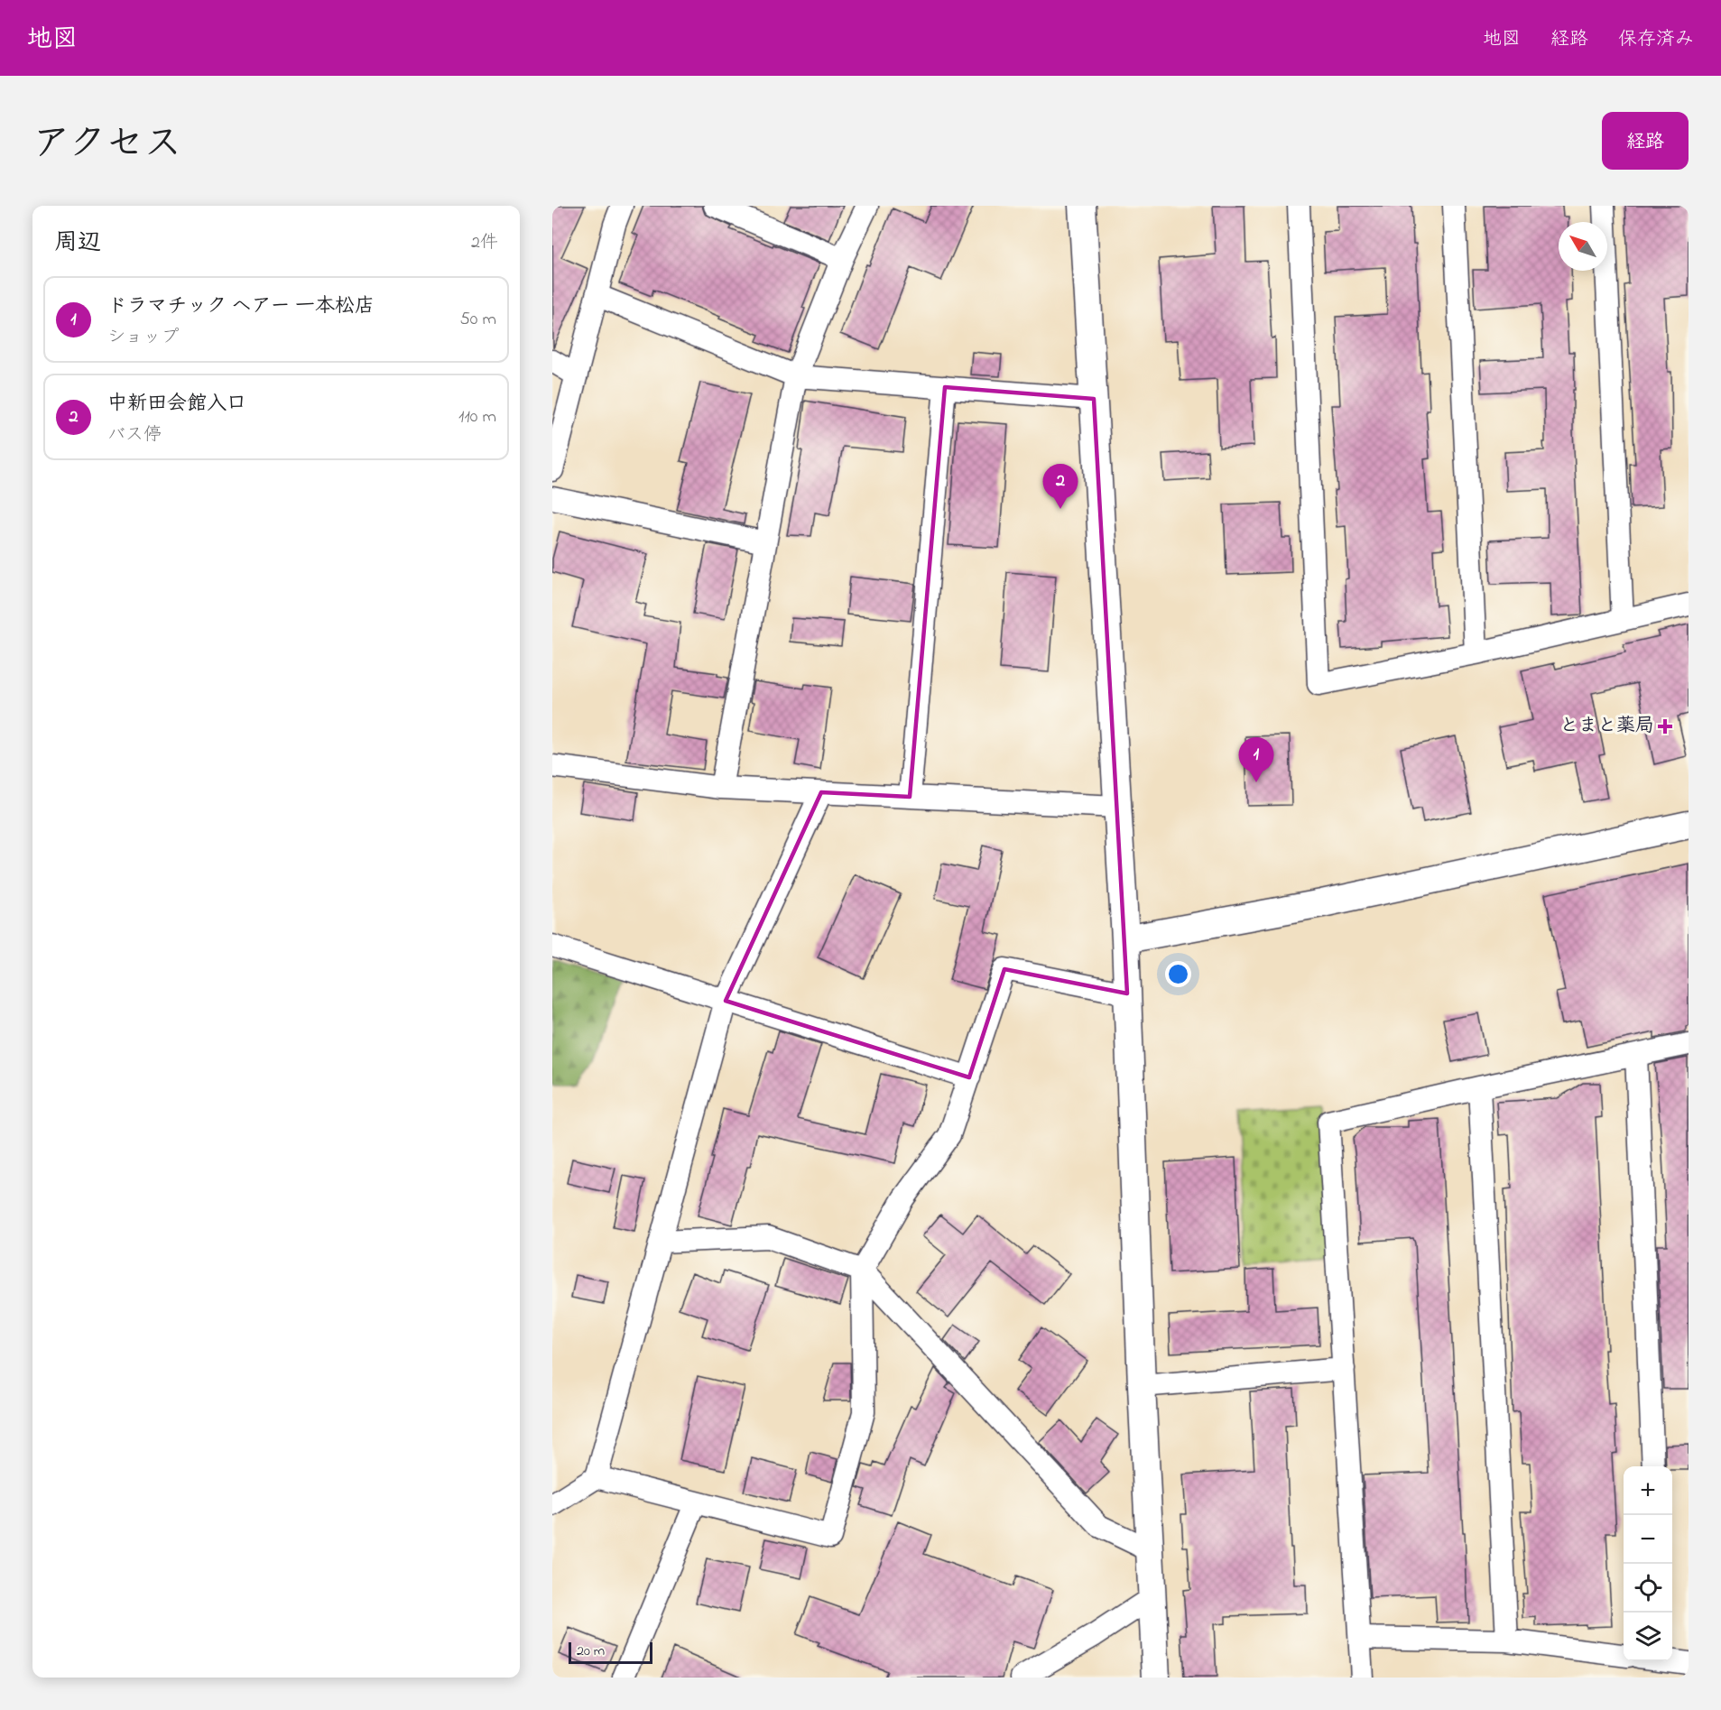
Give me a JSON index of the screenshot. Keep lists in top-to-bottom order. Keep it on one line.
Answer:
{"places":{"health":["とまと薬局"]},"scale_bar":"20 m","north":"top left","page":{"header":"地図","nav":["地図","経路","保存済み"],"title":"アクセス","buttons":"経路","heading":["周辺","2件"],"list":[{"mark":"1","name":"ドラマチック ヘアー 一本松店","note":"ショップ","value":"50 m"},{"mark":"2","name":"中新田会館入口","note":"バス停","value":"110 m"}],"pins":["2","1"],"map_buttons":["+","−"],"scale":"20 m"}}
